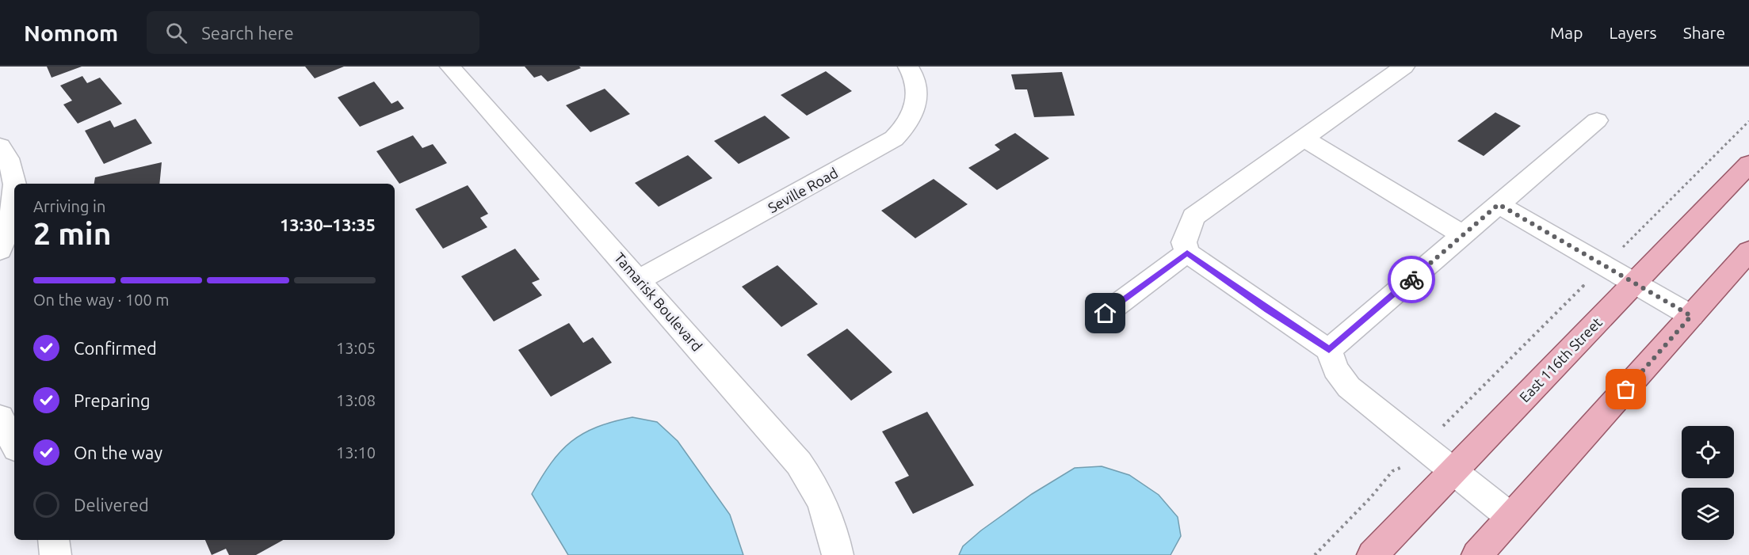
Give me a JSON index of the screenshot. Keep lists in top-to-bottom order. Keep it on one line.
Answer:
{"streets":{"main road":["East 116th Street"],"street":["Seville Road","Tamarisk Boulevard"]},"crossings":[["Seville Road","Tamarisk Boulevard"]],"page":{"header":"Nomnom","search":"Search here","nav":["Map","Layers","Share"],"heading":["2 min","Arriving in","13:30–13:35"],"bar":"On the way · 100 m","list":[["Confirmed","13:05"],["Preparing","13:08"],["On the way","13:10"],"Delivered"]}}
